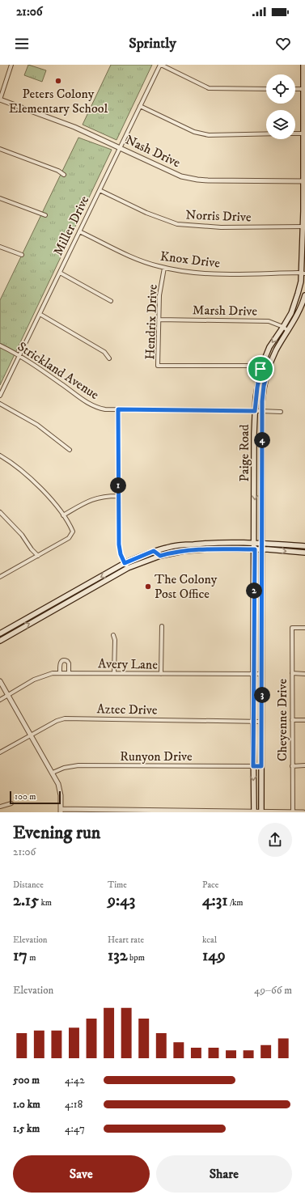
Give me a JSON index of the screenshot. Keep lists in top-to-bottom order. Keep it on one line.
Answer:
{"streets":{"main road":["Paige Road"],"street":["Nash Drive","Norris Drive","Miller Drive","Knox Drive","Marsh Drive","Hendrix Drive","Strickland Avenue","Avery Lane","Aztec Drive","Cheyenne Drive","Runyon Drive"]},"crossings":[["Nash Drive","Miller Drive"],["Nash Drive","Paige Road"],["Norris Drive","Miller Drive"],["Norris Drive","Paige Road"],["Miller Drive","Knox Drive"],["Miller Drive","Strickland Avenue"],["Knox Drive","Hendrix Drive"],["Knox Drive","Paige Road"],["Marsh Drive","Hendrix Drive"],["Marsh Drive","Paige Road"],["Hendrix Drive","Paige Road"],["Strickland Avenue","Paige Road"],["Paige Road","Avery Lane"],["Paige Road","Aztec Drive"],["Paige Road","Runyon Drive"]],"places":["Peters Colony Elementary School","The Colony Post Office"],"scale_bar":"100 m","page":{"status":"21:06","header":"Sprintly","pins":["4","1","2","3"],"scale":"100 m","heading":["Evening run","21:06"],"stats":[["Distance","2.15 km"],["Time","9:43"],["Pace","4:31 /km"],["Elevation","17 m"],["Heart rate","132 bpm"],["kcal","149"]],"chart":["Elevation","49–66 m"],"list":[{"name":"500 m","note":"4:42"},{"name":"1.0 km","note":"4:18"},{"name":"1.5 km","note":"4:47"}],"buttons":["Save","Share"]}}
